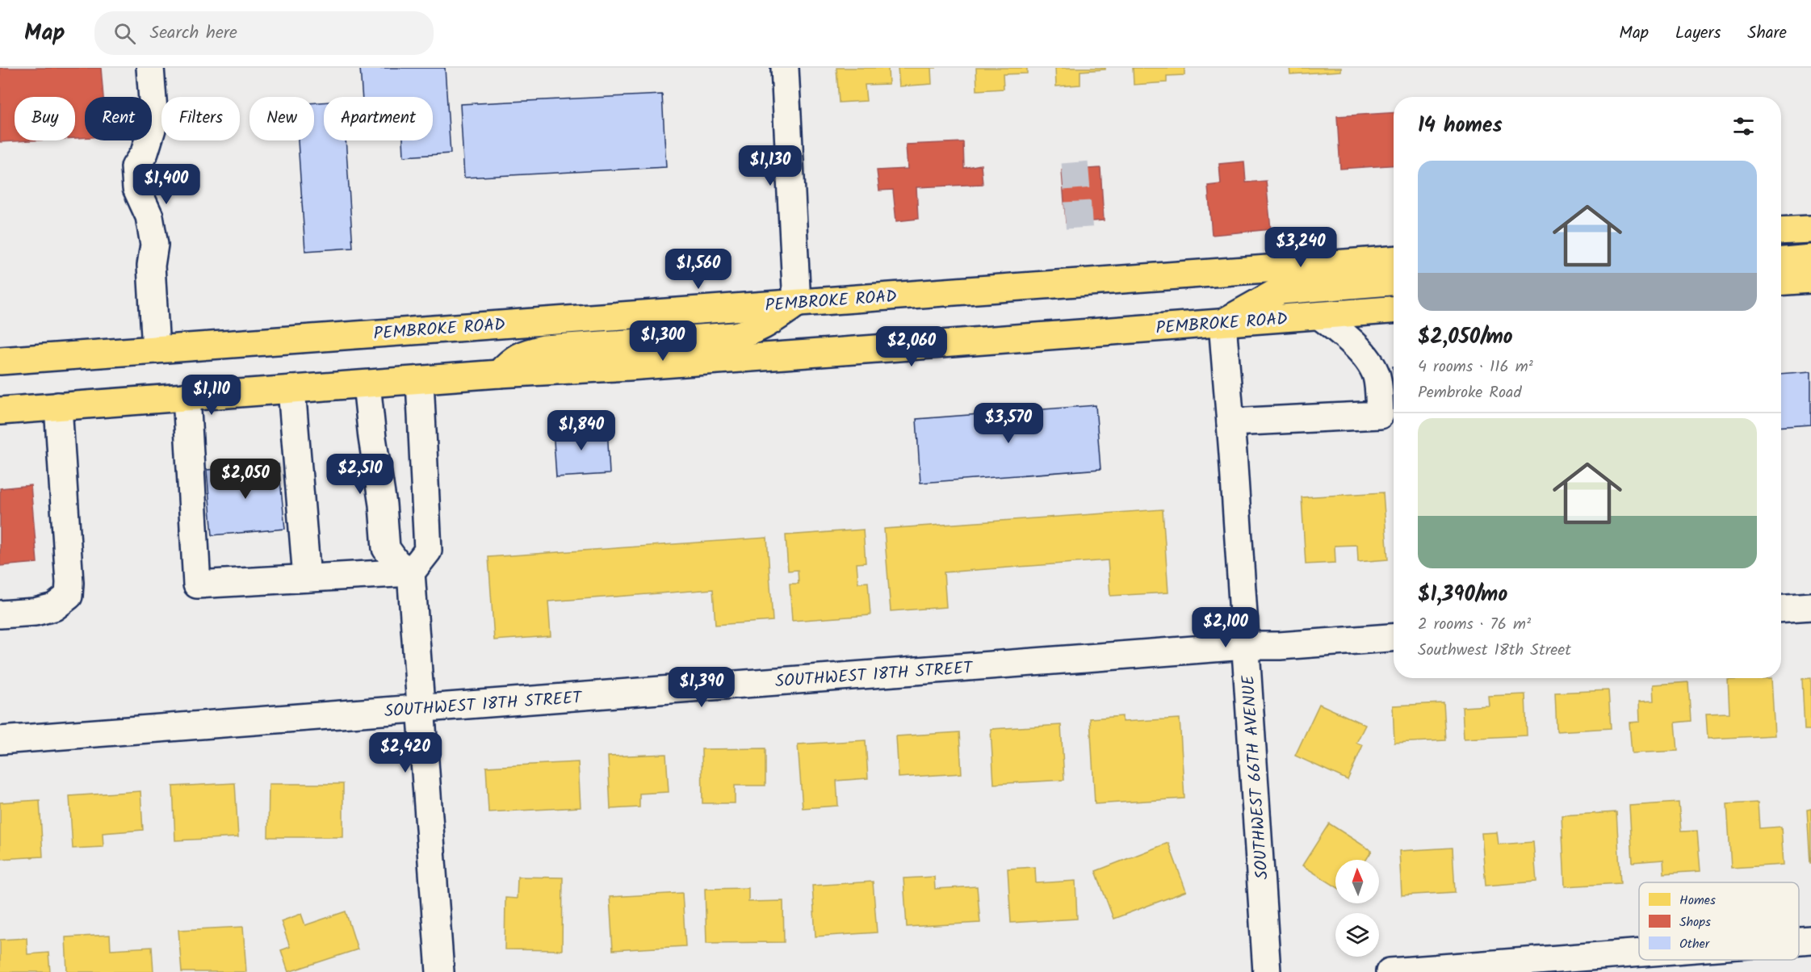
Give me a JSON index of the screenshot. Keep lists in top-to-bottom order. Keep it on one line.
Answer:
{"streets":{"main road":["PEMBROKE ROAD"],"street":["SOUTHWEST 18TH STREET","SOUTHWEST 66TH AVENUE"]},"crossings":[["PEMBROKE ROAD","SOUTHWEST 66TH AVENUE"],["SOUTHWEST 18TH STREET","SOUTHWEST 66TH AVENUE"]],"legend":["Homes","Shops","Other"],"north":"top","page":{"header":"Map","search":"Search here","nav":["Map","Layers","Share"],"chip":["Buy","Rent","Filters","New","Apartment"],"heading":"14 homes","price":["$1,130","$1,400","$3,240","$1,560","$1,300","$2,060","$1,110","$3,570","$1,840","$2,510","$2,050","$2,100","$1,390","$2,420"],"list":[{"name":"$2,050/mo","note":"4 rooms · 116 m² · Pembroke Road"},{"name":"$1,390/mo","note":"2 rooms · 76 m² · Southwest 18th Street"}]}}
